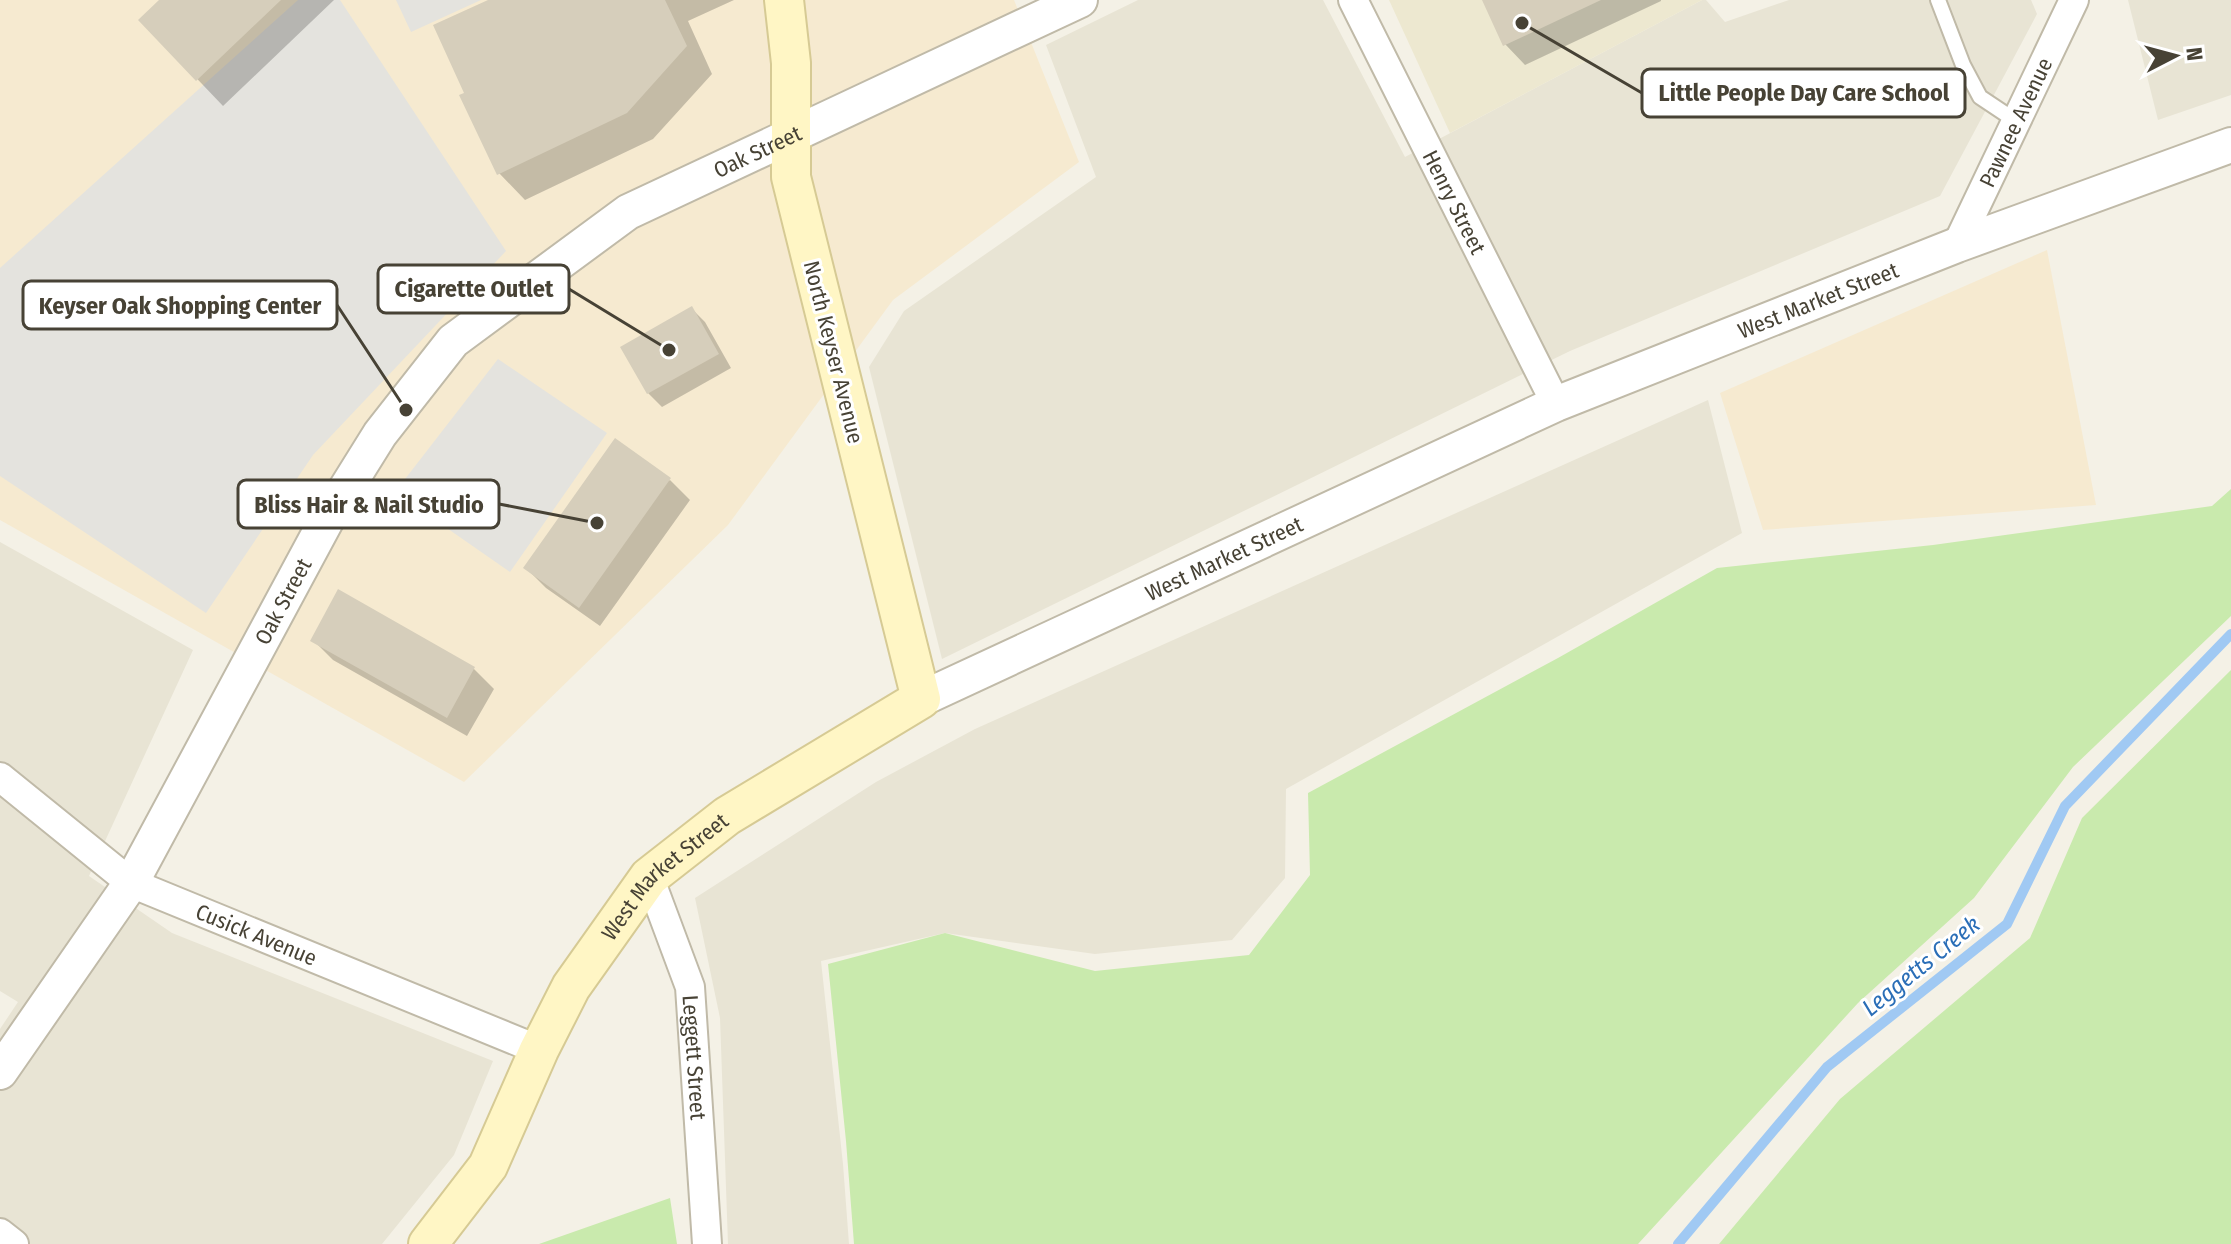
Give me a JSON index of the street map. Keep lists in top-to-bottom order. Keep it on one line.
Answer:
{"streets":{"main road":["West Market Street","North Keyser Avenue"],"street":["Pawnee Avenue","Oak Street","Henry Street","Cusick Avenue","Leggett Street"]},"crossings":[["Pawnee Avenue","West Market Street"],["Oak Street","North Keyser Avenue"],["Oak Street","Cusick Avenue"],["Henry Street","West Market Street"],["West Market Street","North Keyser Avenue"],["West Market Street","Cusick Avenue"],["West Market Street","Leggett Street"]],"water":["Leggetts Creek"],"places":["Little People Day Care School","Cigarette Outlet","Keyser Oak Shopping Center","Bliss Hair & Nail Studio"],"north":"right"}
